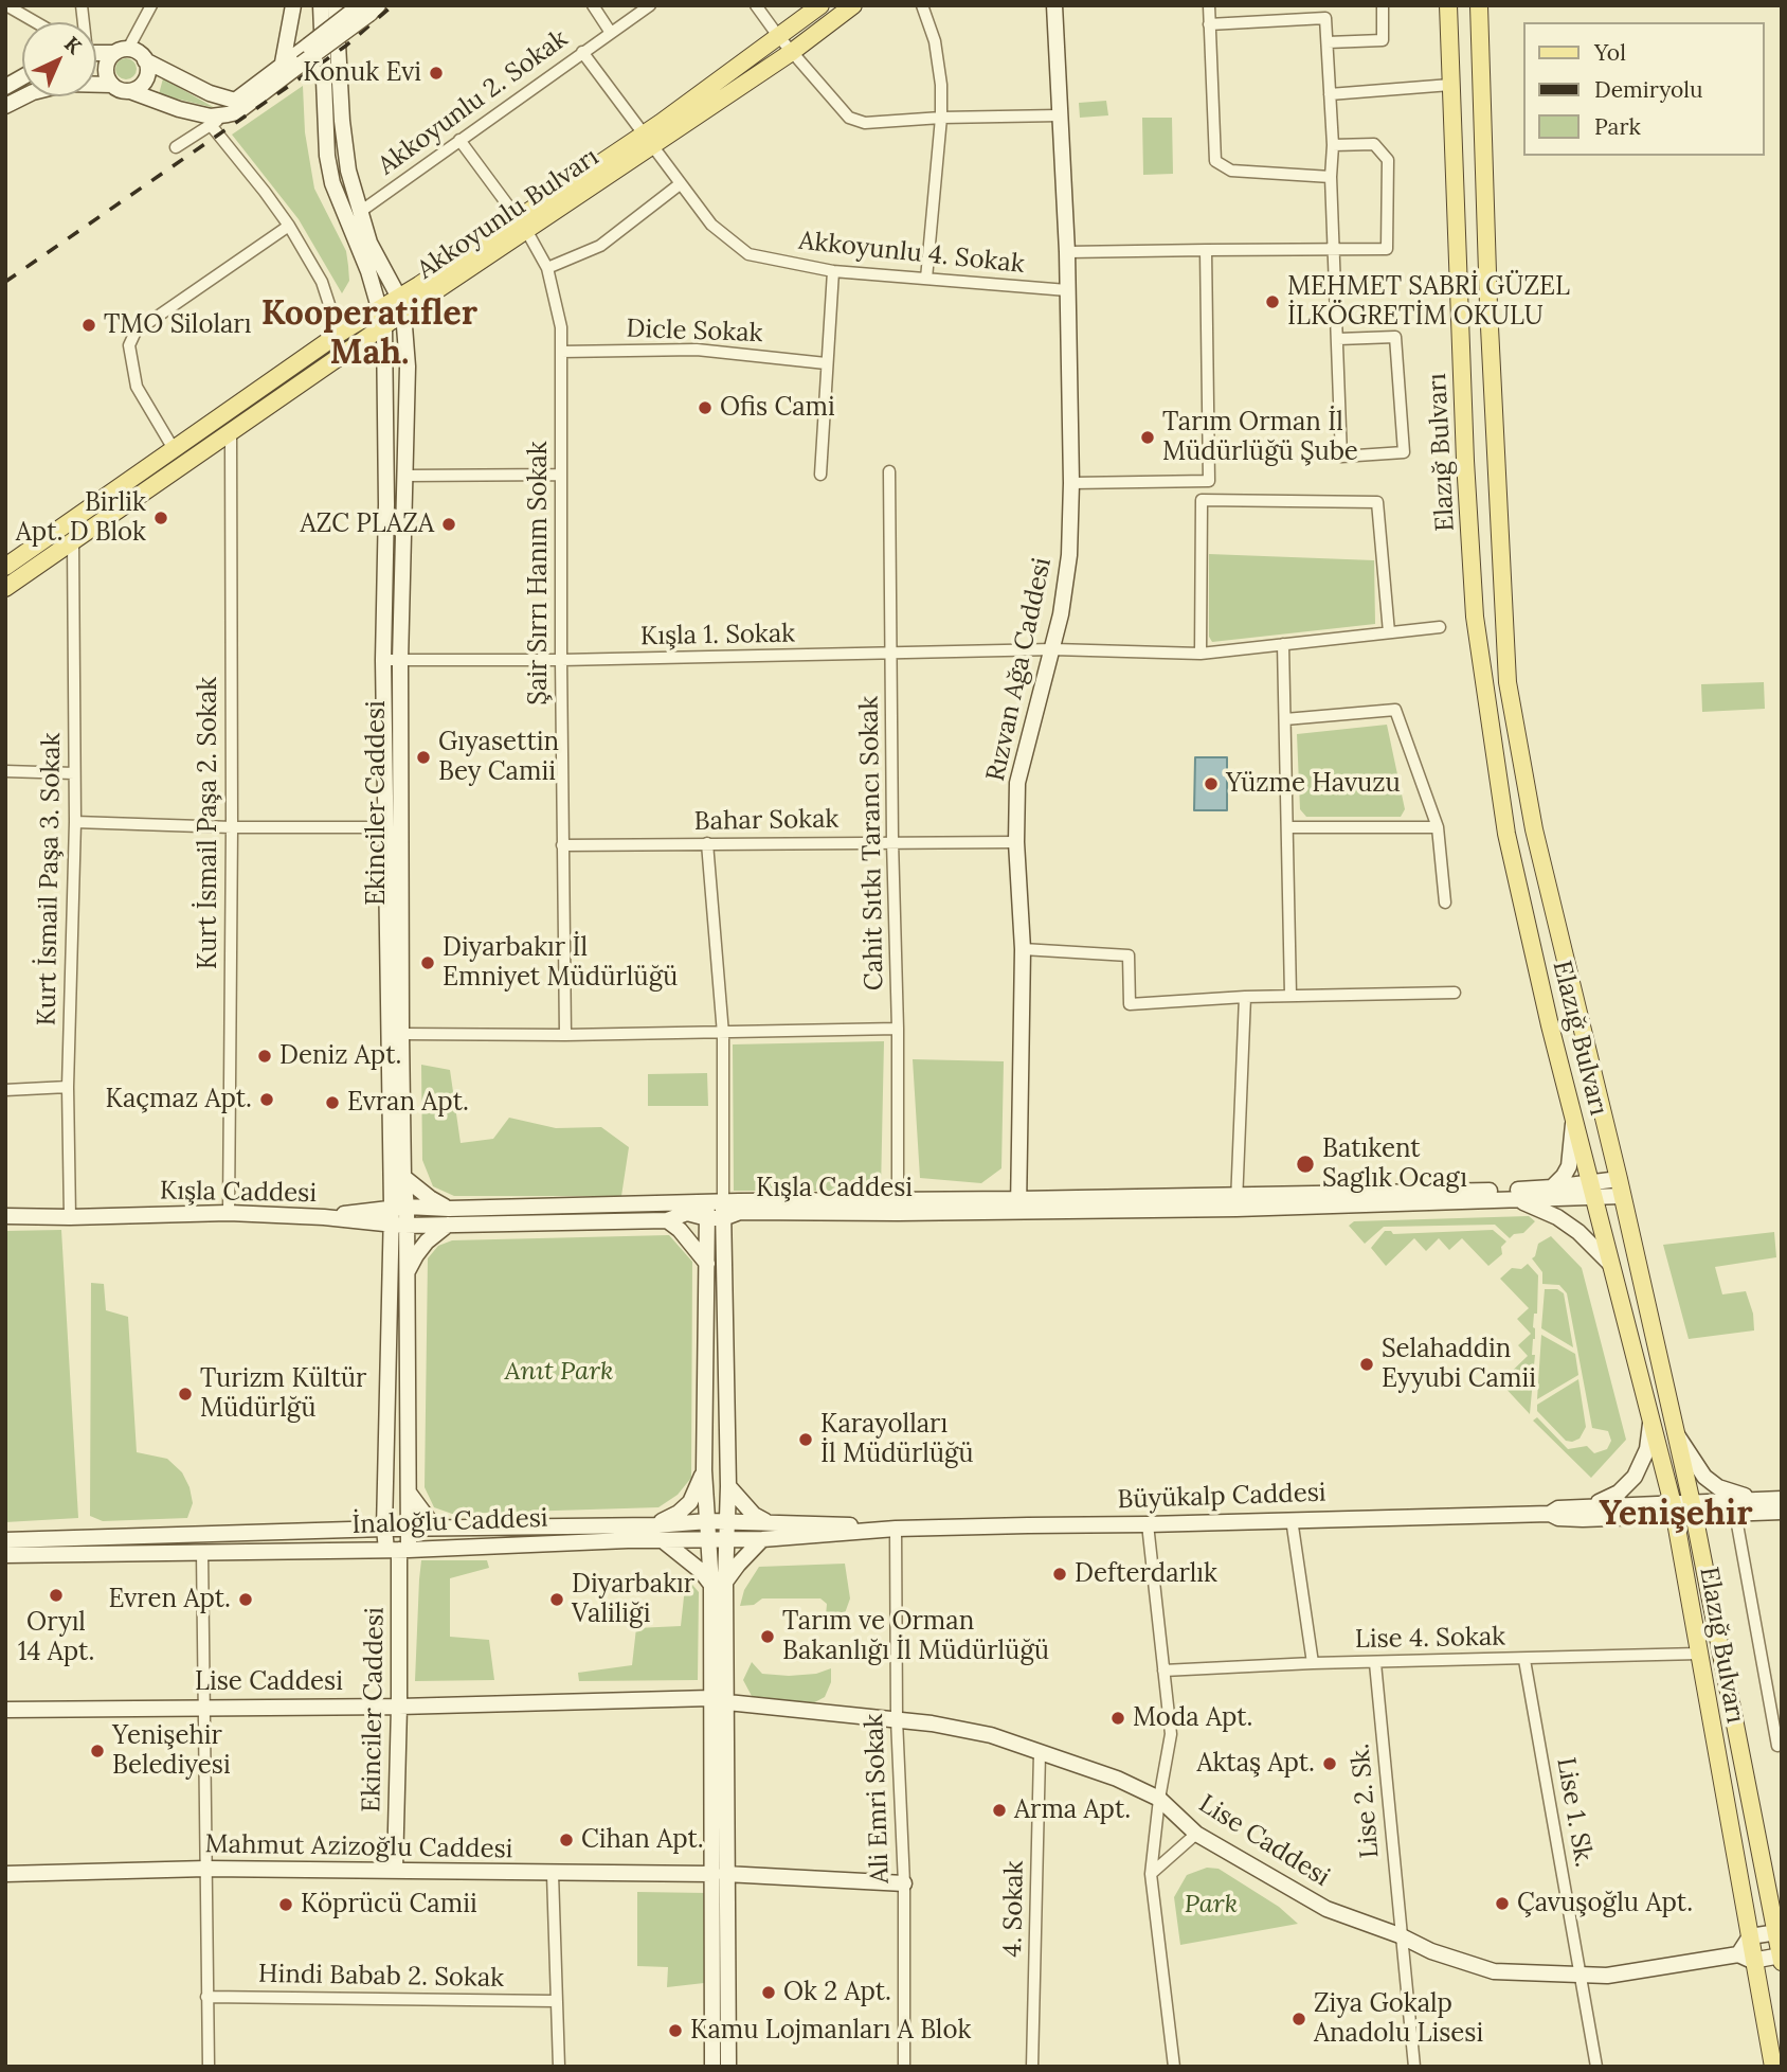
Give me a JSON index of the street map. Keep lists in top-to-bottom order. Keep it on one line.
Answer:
{"streets":{"main road":["Akkoyunlu Bulvarı","Elazığ Bulvarı"],"street":["Akkoyunlu 2. Sokak","Akkoyunlu 4. Sokak","Dicle Sokak","Şair Sırrı Hanım Sokak","Kışla 1. Sokak","Rızvan Ağa Caddesi","Ekinciler Caddesi","Bahar Sokak","Kurt İsmail Paşa 2. Sokak","Cahit Sıtkı Tarancı Sokak","Kurt İsmail Paşa 3. Sokak","Kışla Caddesi","Büyükalp Caddesi","İnaloğlu Caddesi","Lise 4. Sokak","Lise Caddesi","Ali Emri Sokak","Lise 2. Sk.","Lise 1. Sk.","Mahmut Azizoğlu Caddesi","4. Sokak","Hindi Babab 2. Sokak"]},"crossings":[["Akkoyunlu 2. Sokak","Akkoyunlu 4. Sokak"],["Akkoyunlu 2. Sokak","Şair Sırrı Hanım Sokak"],["Akkoyunlu 2. Sokak","Ekinciler Caddesi"],["Akkoyunlu Bulvarı","Akkoyunlu 4. Sokak"],["Akkoyunlu Bulvarı","Şair Sırrı Hanım Sokak"],["Akkoyunlu Bulvarı","Ekinciler Caddesi"],["Akkoyunlu Bulvarı","Kurt İsmail Paşa 2. Sokak"],["Akkoyunlu Bulvarı","Kurt İsmail Paşa 3. Sokak"],["Akkoyunlu 4. Sokak","Rızvan Ağa Caddesi"],["Dicle Sokak","Şair Sırrı Hanım Sokak"],["Elazığ Bulvarı","Kışla Caddesi"],["Elazığ Bulvarı","Büyükalp Caddesi"],["Elazığ Bulvarı","Lise 4. Sokak"],["Elazığ Bulvarı","Lise Caddesi"],["Şair Sırrı Hanım Sokak","Kışla 1. Sokak"],["Şair Sırrı Hanım Sokak","Bahar Sokak"],["Kışla 1. Sokak","Rızvan Ağa Caddesi"],["Kışla 1. Sokak","Ekinciler Caddesi"],["Kışla 1. Sokak","Cahit Sıtkı Tarancı Sokak"],["Rızvan Ağa Caddesi","Bahar Sokak"],["Rızvan Ağa Caddesi","Kışla Caddesi"],["Ekinciler Caddesi","Kışla Caddesi"],["Ekinciler Caddesi","İnaloğlu Caddesi"],["Ekinciler Caddesi","Lise Caddesi"],["Ekinciler Caddesi","Mahmut Azizoğlu Caddesi"],["Bahar Sokak","Cahit Sıtkı Tarancı Sokak"],["Kurt İsmail Paşa 2. Sokak","Kışla Caddesi"],["Cahit Sıtkı Tarancı Sokak","Kışla Caddesi"],["Kurt İsmail Paşa 3. Sokak","Kışla Caddesi"],["Büyükalp Caddesi","İnaloğlu Caddesi"],["Büyükalp Caddesi","Ali Emri Sokak"],["İnaloğlu Caddesi","Ali Emri Sokak"],["Lise 4. Sokak","Lise 2. Sk."],["Lise 4. Sokak","Lise 1. Sk."],["Lise Caddesi","Ali Emri Sokak"],["Lise Caddesi","Lise 2. Sk."],["Lise Caddesi","Lise 1. Sk."],["Lise Caddesi","4. Sokak"],["Ali Emri Sokak","Mahmut Azizoğlu Caddesi"]],"districts":["Kooperatifler Mah.","Yenişehir"],"parks":["Anıt Park","Park"],"places":["Konuk Evi","MEHMET SABRİ GÜZEL İLKÖGRETİM OKULU","TMO Siloları","Ofis Cami","Tarım Orman İl Müdürlüğü Şube","Birlik Apt. D Blok","AZC PLAZA","Gıyasettin Bey Camii","Yüzme Havuzu","Diyarbakır İl Emniyet Müdürlüğü","Deniz Apt.","Kaçmaz Apt.","Evran Apt.","Batıkent Saglık Ocagı","Selahaddin Eyyubi Camii","Turizm Kültür Müdürlğü","Karayolları İl Müdürlüğü","Defterdarlık","Oryıl 14 Apt.","Evren Apt.","Diyarbakır Valiliği","Tarım ve Orman Bakanlığı İl Müdürlüğü","Moda Apt.","Yenişehir Belediyesi","Aktaş Apt.","Arma Apt.","Cihan Apt.","Çavuşoğlu Apt.","Köprücü Camii","Ok 2 Apt.","Ziya Gokalp Anadolu Lisesi","Kamu Lojmanları A Blok"],"legend":["Yol","Demiryolu","Park"],"north":"top right"}
